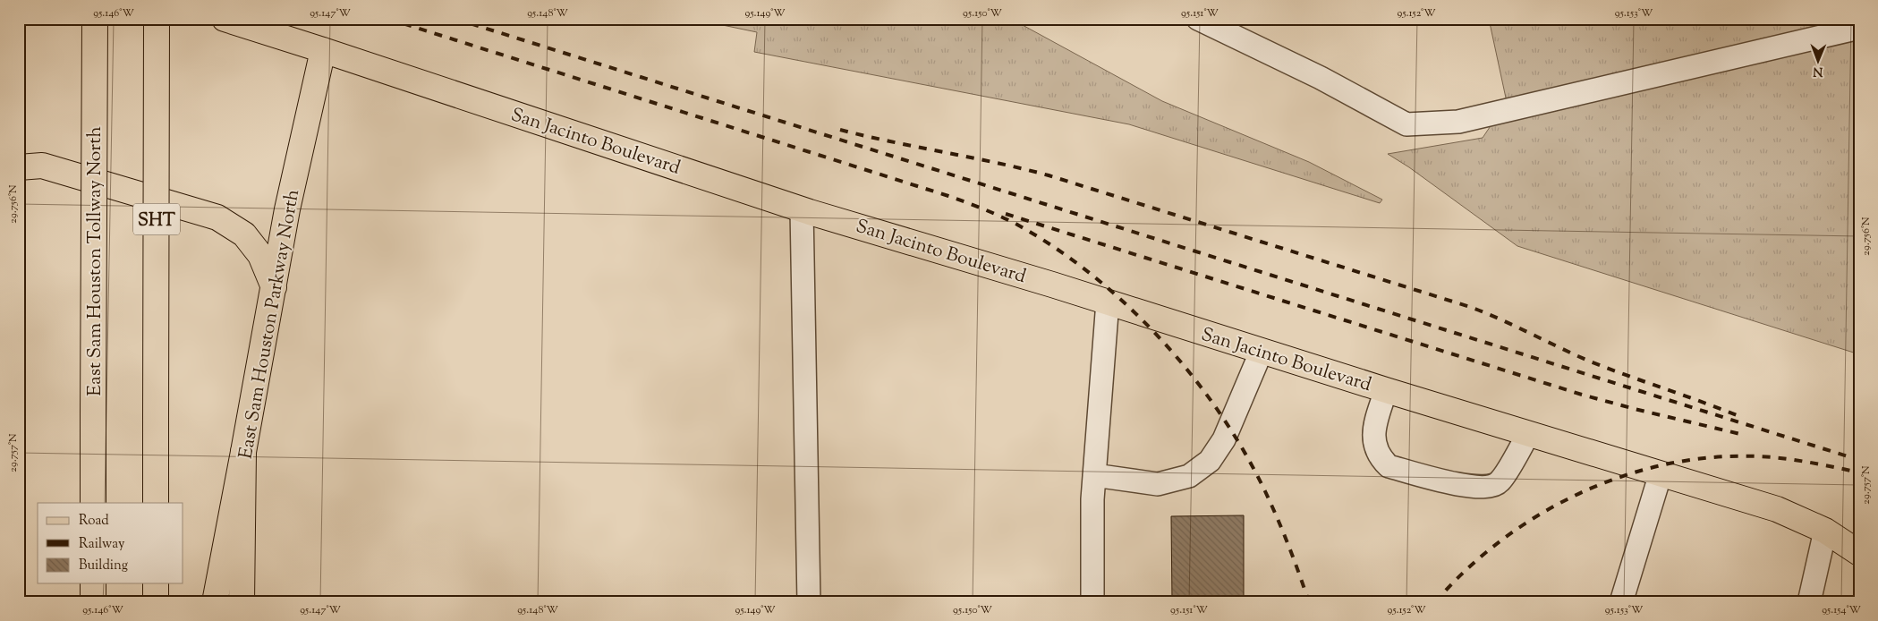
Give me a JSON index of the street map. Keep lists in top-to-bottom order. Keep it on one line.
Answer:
{"streets":{"main road":["San Jacinto Boulevard","SHT","East Sam Houston Tollway North","East Sam Houston Parkway North"]},"crossings":[["San Jacinto Boulevard","East Sam Houston Parkway North"]],"legend":["Road","Railway","Building"],"north":"bottom","coordinates":["95.146°W","95.147°W","95.148°W","95.149°W","95.150°W","95.151°W","95.152°W","95.153°W","29.756°N","29.757°N","95.154°W"]}
